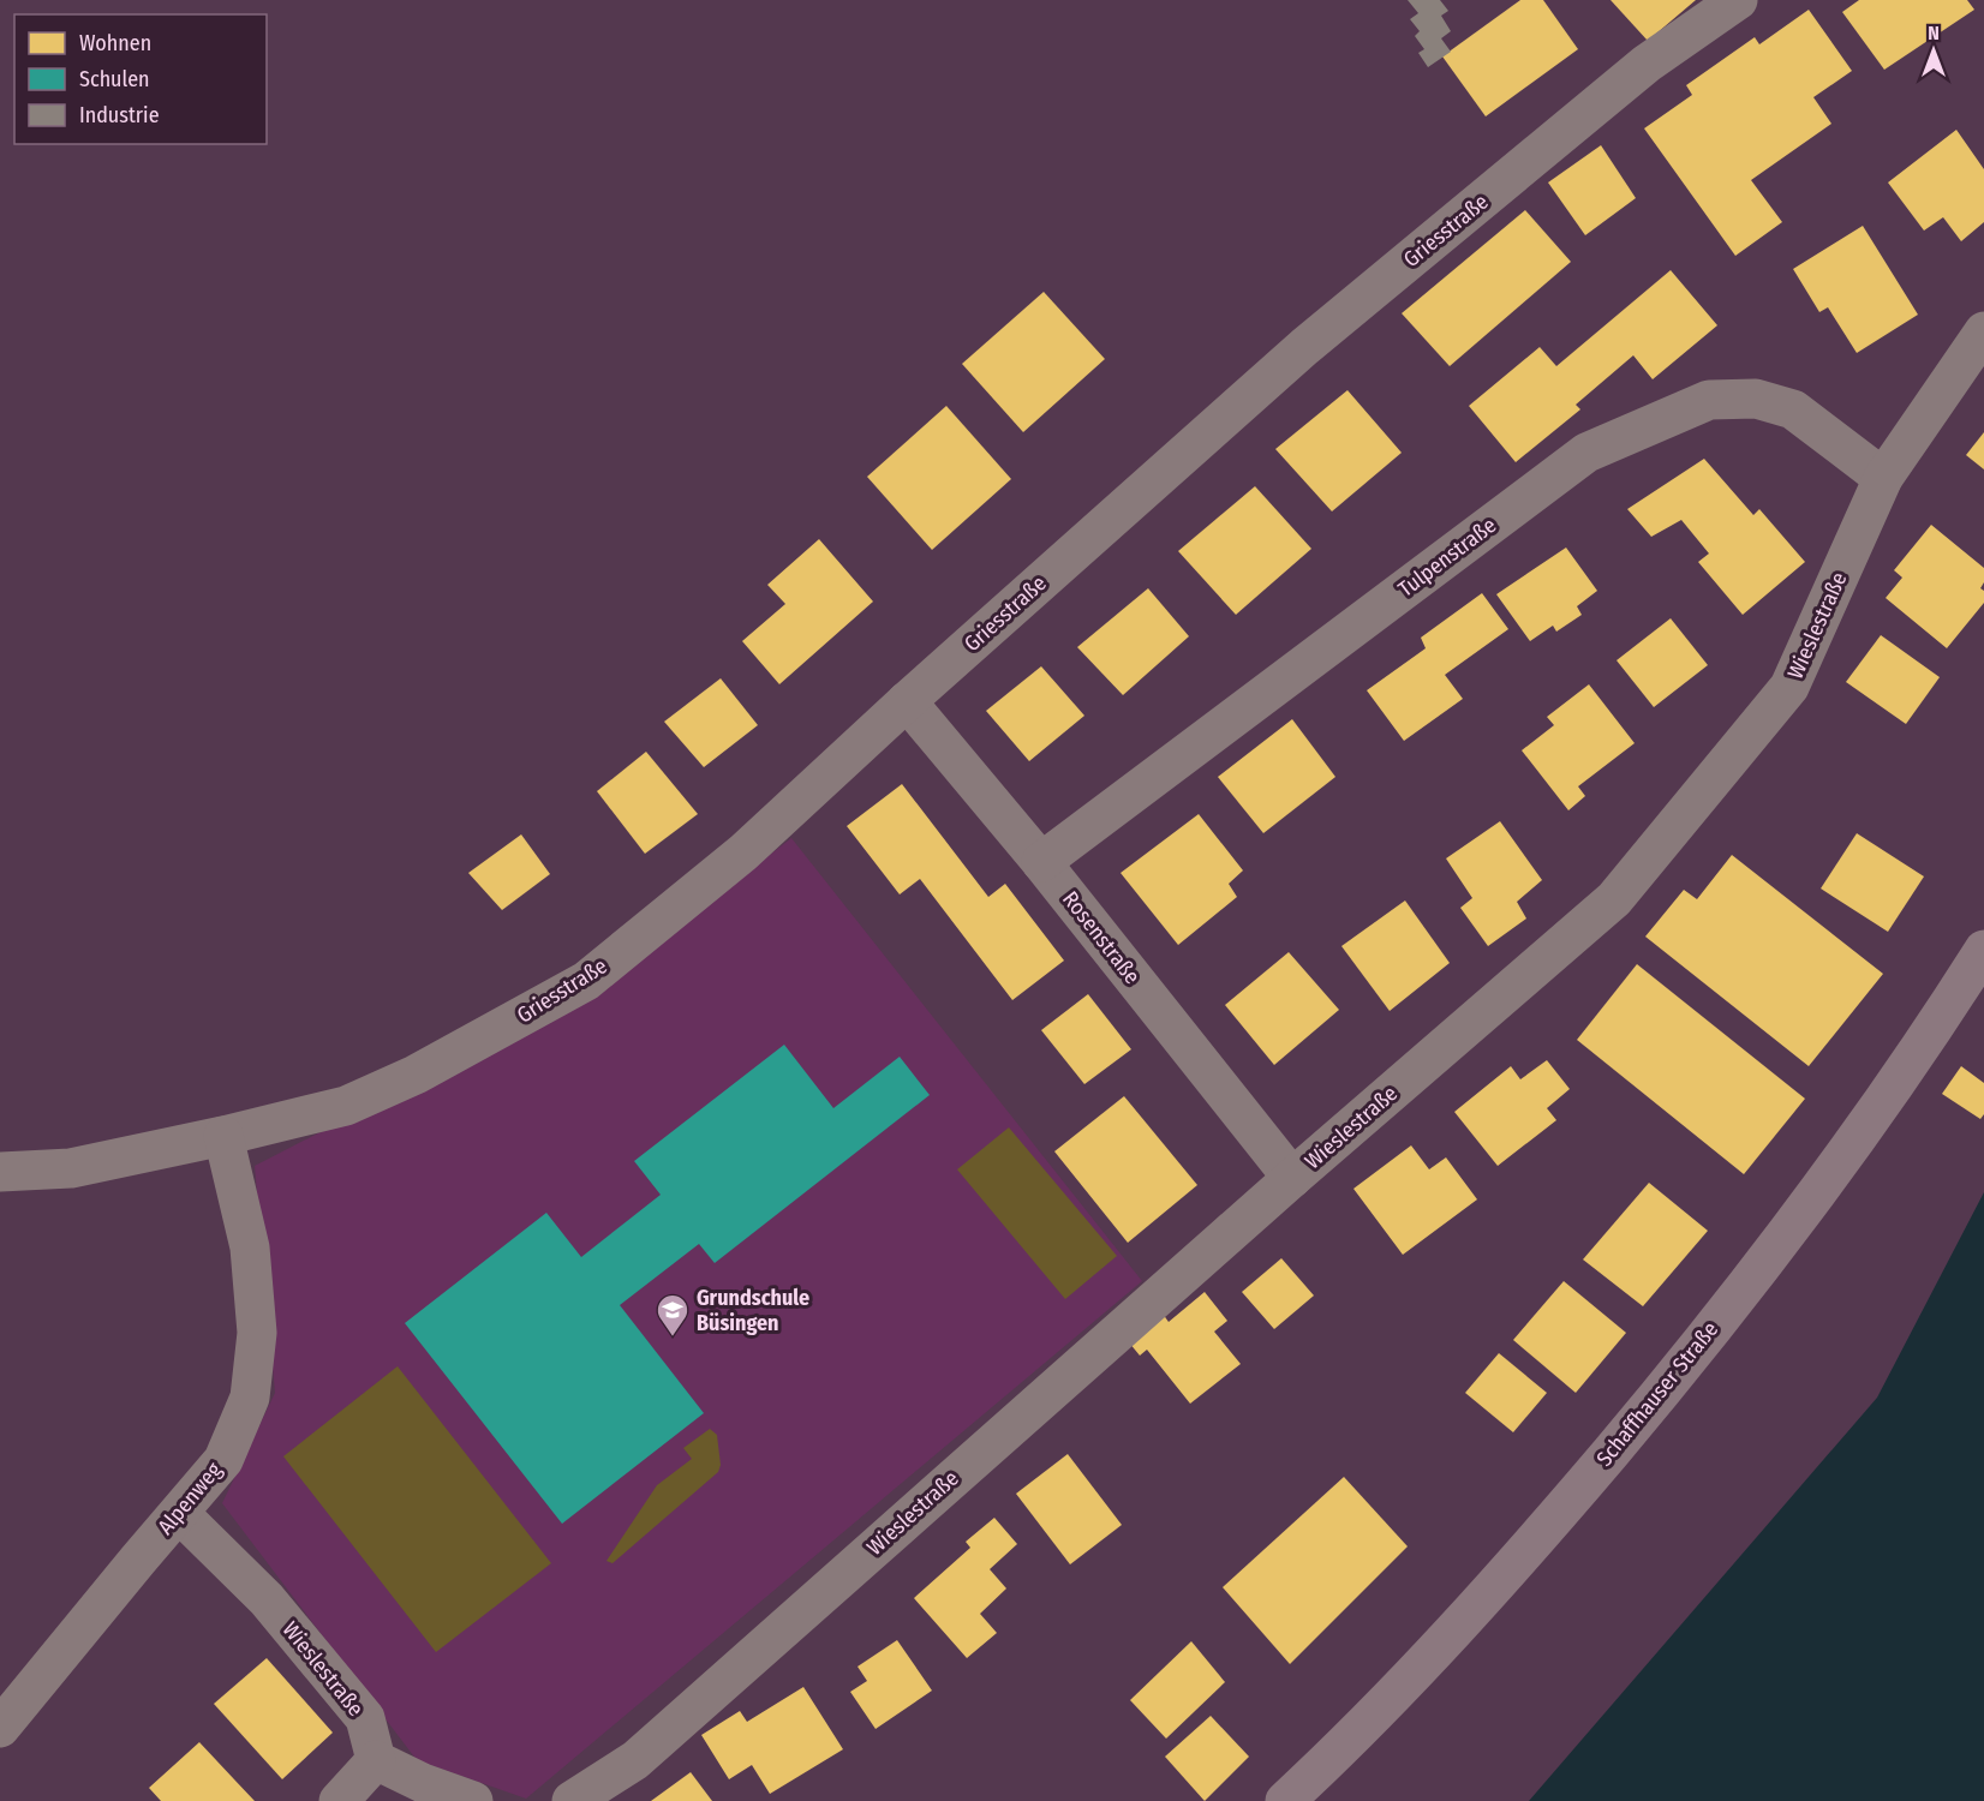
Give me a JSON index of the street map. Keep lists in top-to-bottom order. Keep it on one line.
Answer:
{"streets":{"main road":["Schaffhauser Straße"],"street":["Griesstraße","Tulpenstraße","Wieslestraße","Rosenstraße","Alpenweg"]},"crossings":[["Griesstraße","Rosenstraße"],["Griesstraße","Alpenweg"],["Tulpenstraße","Wieslestraße"],["Tulpenstraße","Rosenstraße"],["Wieslestraße","Rosenstraße"],["Wieslestraße","Alpenweg"]],"places":{"school or university":["Grundschule Büsingen"]},"legend":["Wohnen","Schulen","Industrie"],"north":"top"}
